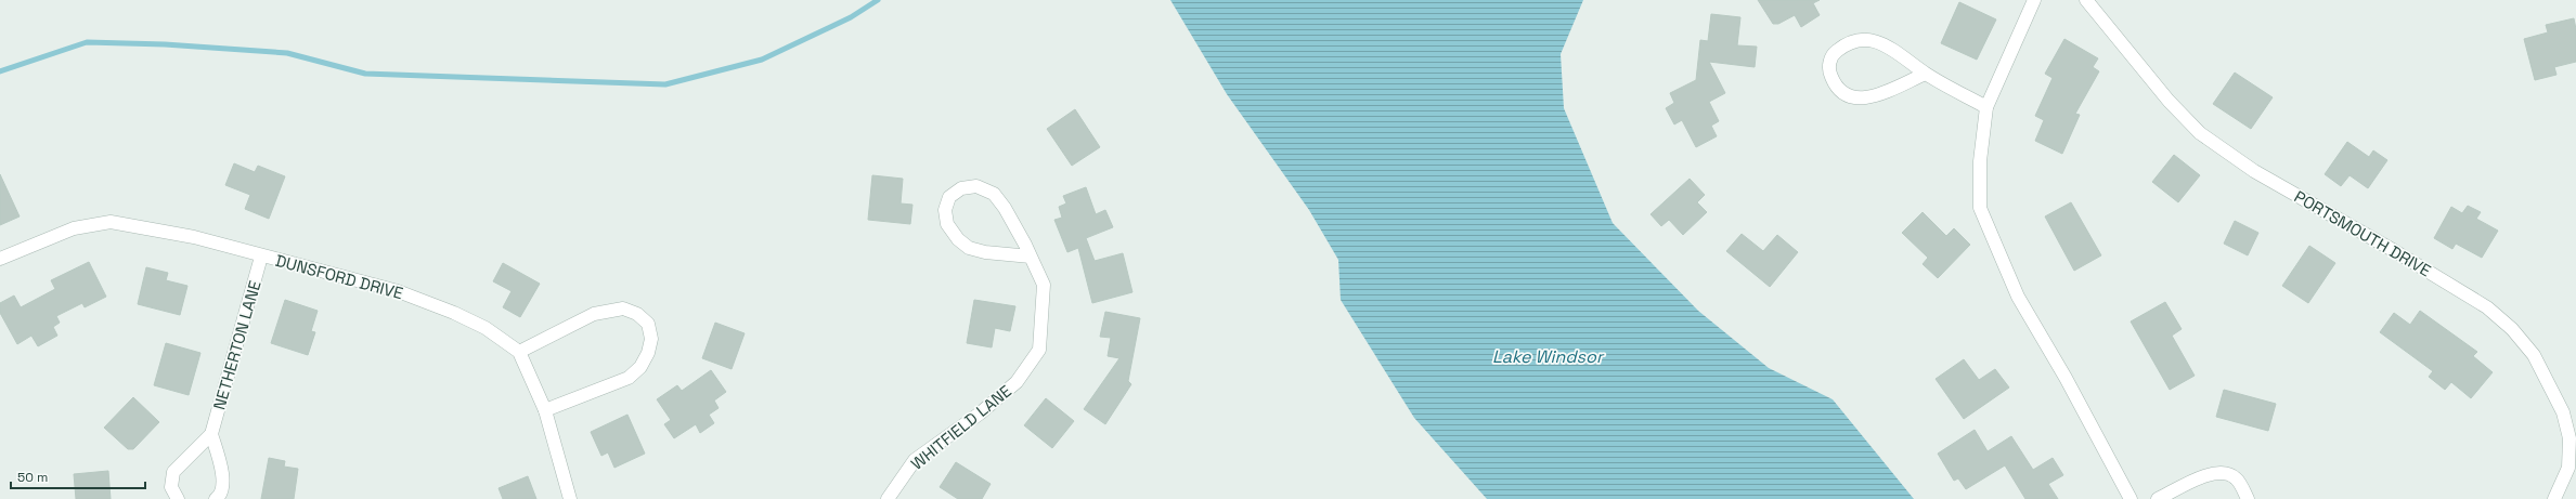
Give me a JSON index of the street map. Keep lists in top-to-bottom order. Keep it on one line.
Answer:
{"streets":{"street":["PORTSMOUTH DRIVE","DUNSFORD DRIVE","NETHERTON LANE","WHITFIELD LANE"]},"crossings":[["DUNSFORD DRIVE","NETHERTON LANE"]],"water":["Lake Windsor"],"scale_bar":"50 m"}
